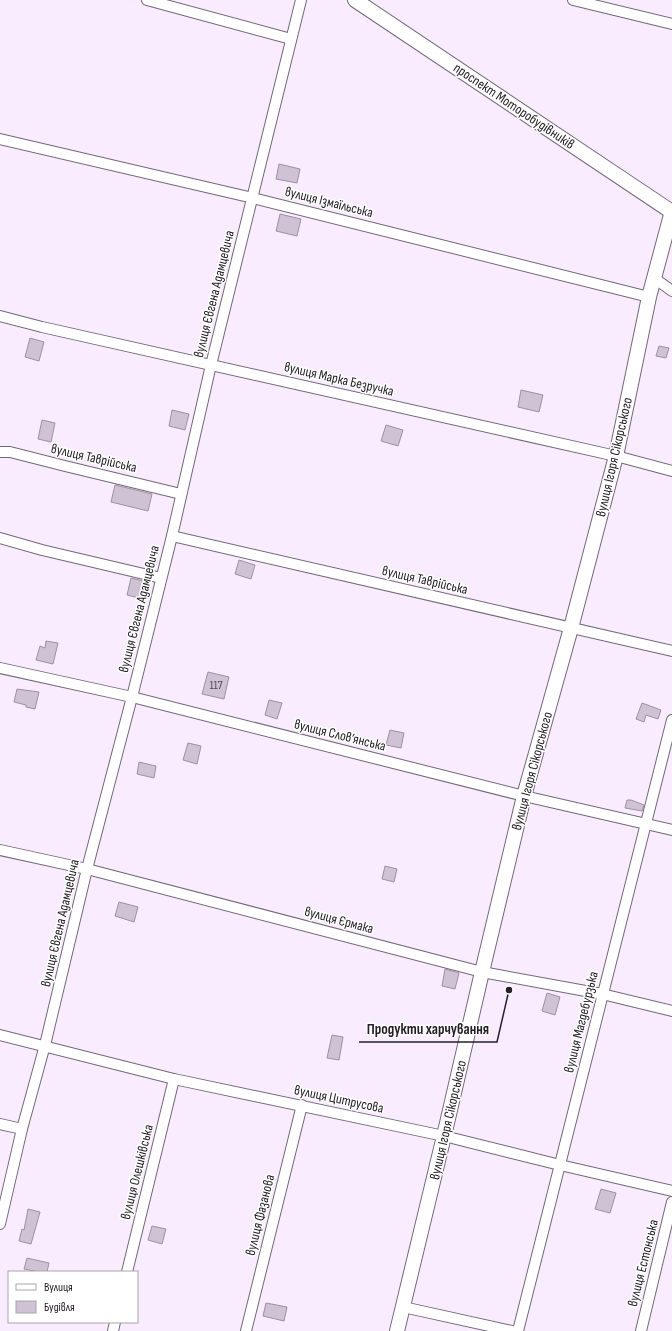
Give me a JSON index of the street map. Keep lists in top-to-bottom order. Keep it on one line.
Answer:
{"streets":{"main road":["проспект Моторобудівників","вулиця Ігоря Сікорського"],"street":["вулиця Ізмаїльська","вулиця Євгена Адамцевича","вулиця Марка Безручка","вулиця Таврійська","вулиця Слов’янська","вулиця Єрмака","вулиця Магдебурзька","вулиця Цитрусова","вулиця Олешківська","вулиця Фазанова","вулиця Естонська"]},"crossings":[["проспект Моторобудівників","вулиця Ігоря Сікорського"],["вулиця Ізмаїльська","вулиця Євгена Адамцевича"],["вулиця Ізмаїльська","вулиця Ігоря Сікорського"],["вулиця Євгена Адамцевича","вулиця Марка Безручка"],["вулиця Євгена Адамцевича","вулиця Таврійська"],["вулиця Євгена Адамцевича","вулиця Слов’янська"],["вулиця Євгена Адамцевича","вулиця Єрмака"],["вулиця Євгена Адамцевича","вулиця Цитрусова"],["вулиця Марка Безручка","вулиця Ігоря Сікорського"],["вулиця Ігоря Сікорського","вулиця Таврійська"],["вулиця Ігоря Сікорського","вулиця Слов’янська"],["вулиця Ігоря Сікорського","вулиця Єрмака"],["вулиця Ігоря Сікорського","вулиця Цитрусова"],["вулиця Слов’янська","вулиця Магдебурзька"],["вулиця Єрмака","вулиця Магдебурзька"],["вулиця Магдебурзька","вулиця Цитрусова"],["вулиця Цитрусова","вулиця Олешківська"],["вулиця Цитрусова","вулиця Фазанова"]],"places":["Продукти харчування"],"house_numbers":["117"],"legend":["Вулиця","Будівля"]}
